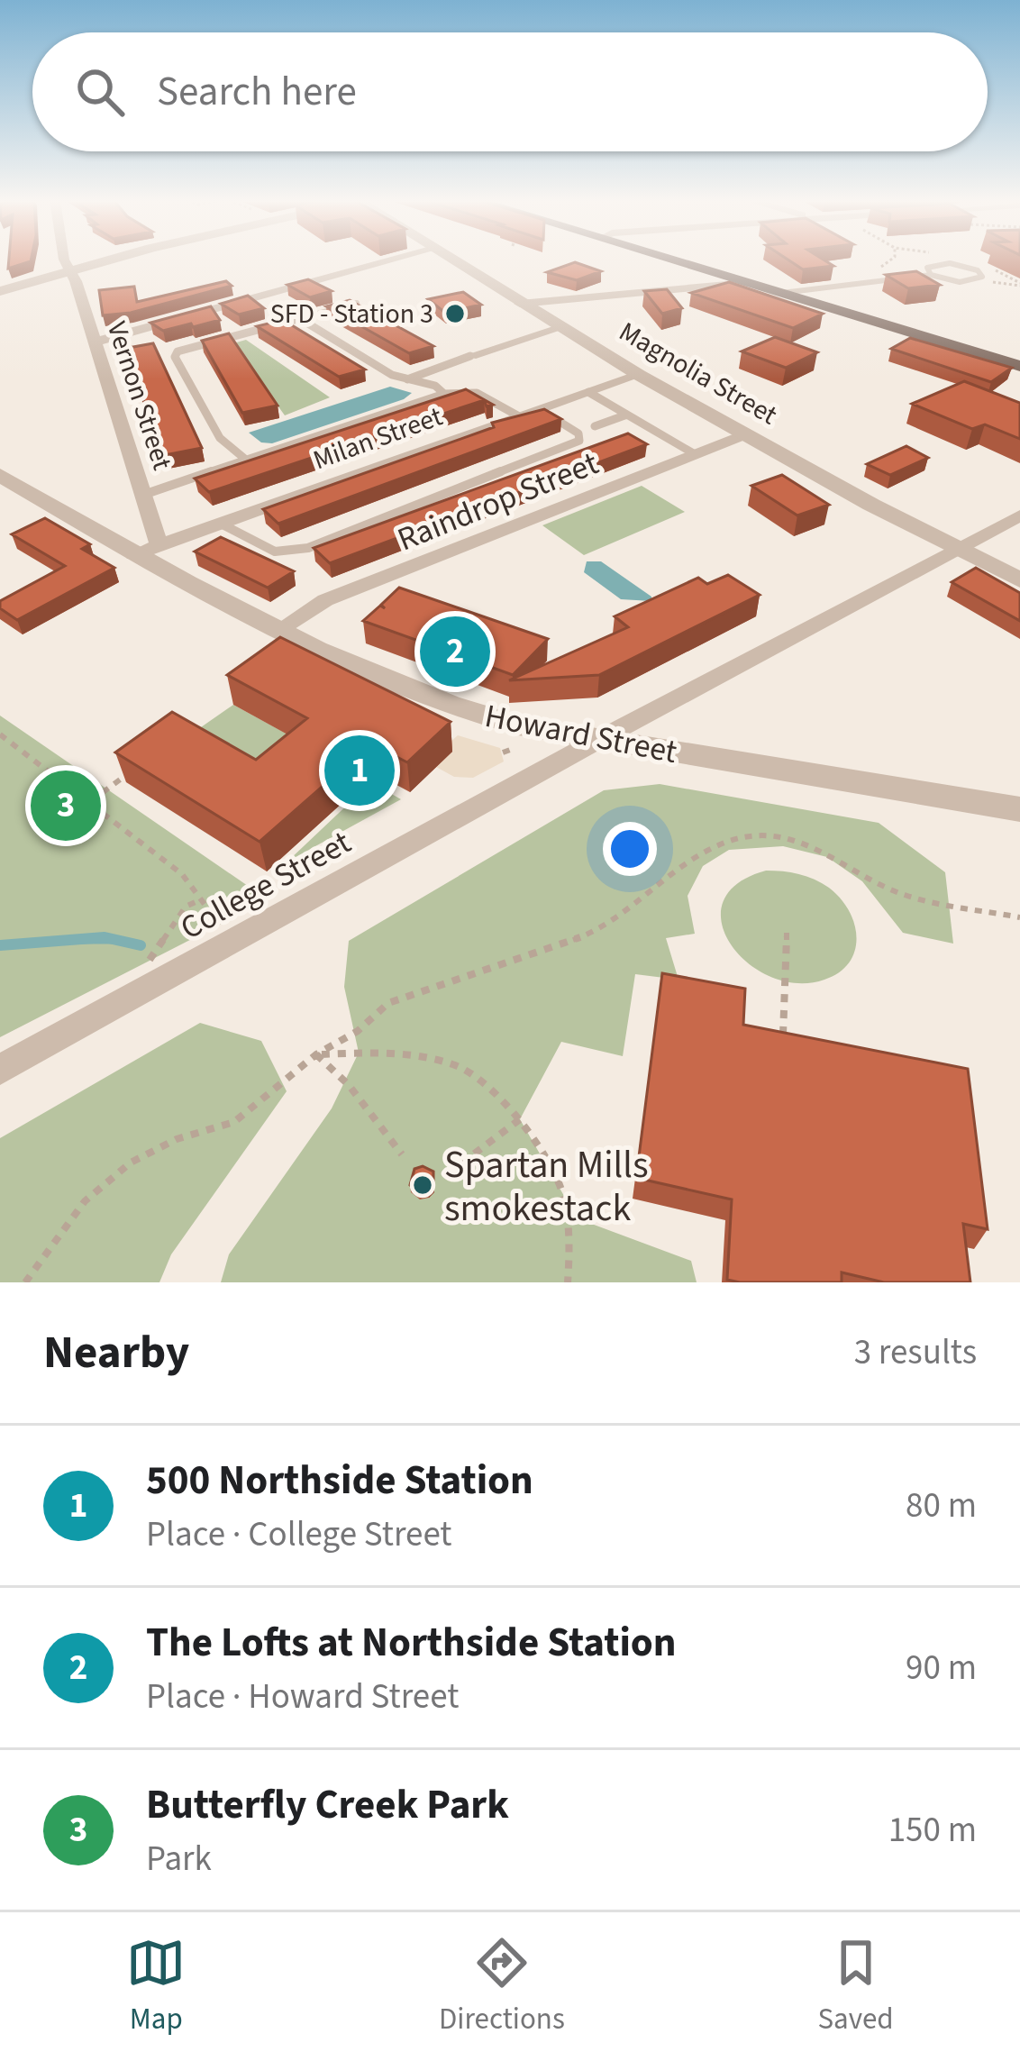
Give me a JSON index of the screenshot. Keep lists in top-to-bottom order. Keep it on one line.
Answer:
{"streets":{"street":["Magnolia Street","Vernon Street","Milan Street","Raindrop Street","Howard Street","College Street"]},"crossings":[["Magnolia Street","Milan Street"],["Magnolia Street","Raindrop Street"],["Magnolia Street","College Street"],["Vernon Street","Milan Street"],["Vernon Street","Howard Street"],["Milan Street","Howard Street"],["Raindrop Street","Howard Street"],["Howard Street","College Street"]],"places":["SFD - Station 3","Spartan Mills smokestack"],"page":{"search":"Search here","pins":["2","1","3"],"heading":["Nearby","3 results"],"list":[{"mark":"1","name":"500 Northside Station","note":"Place · College Street","value":"80 m"},{"mark":"2","name":"The Lofts at Northside Station","note":"Place · Howard Street","value":"90 m"},{"mark":"3","name":"Butterfly Creek Park","note":"Park","value":"150 m"}],"nav":["Map","Directions","Saved"]}}
